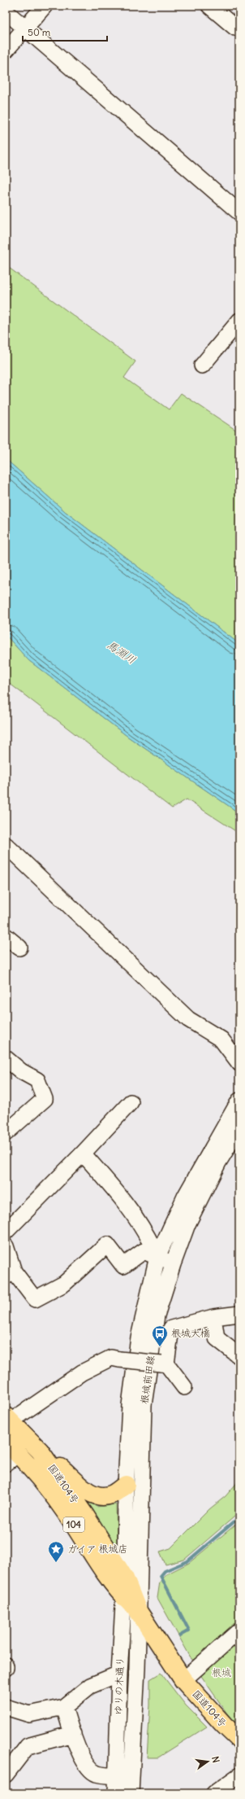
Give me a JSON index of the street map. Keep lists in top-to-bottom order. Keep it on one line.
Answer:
{"streets":{"highway":["国道104号","104"],"street":["根城前田線","ゆりの木通り"]},"crossings":[["根城前田線","国道104号"],["根城前田線","ゆりの木通り"],["国道104号","ゆりの木通り"]],"water":["馬淵川"],"parks":["根城"],"places":{"bus stop":["根城大橋"],"place":["ガイア 根城店"]},"scale_bar":"50 m","north":"right"}
